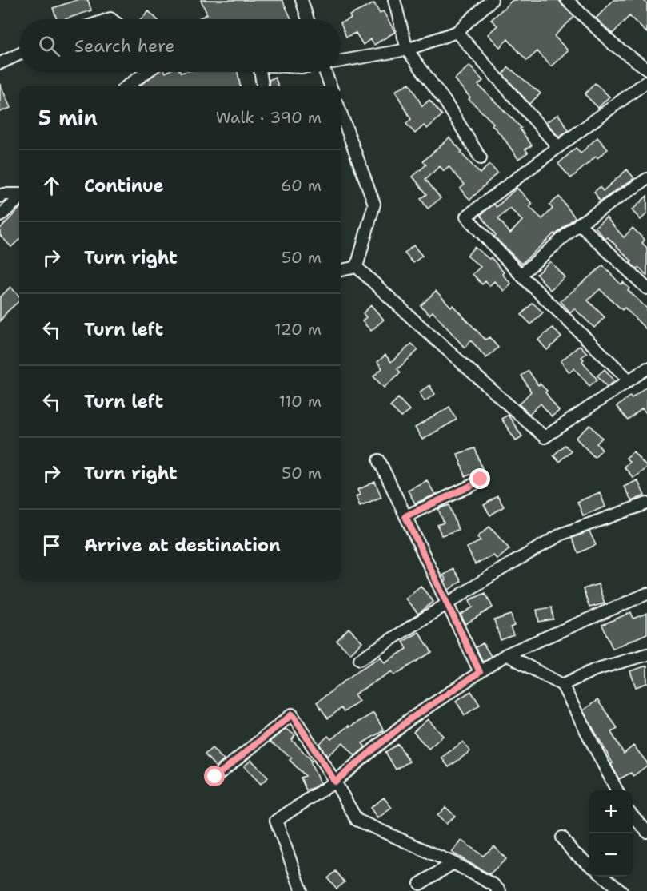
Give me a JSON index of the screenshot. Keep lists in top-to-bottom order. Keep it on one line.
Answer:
{"page":{"search":"Search here","heading":["5 min","Walk · 390 m"],"list":[["Continue","60 m"],["Turn right","50 m"],["Turn left","120 m"],["Turn left","110 m"],["Turn right","50 m"],"Arrive at destination"],"map_buttons":["+","−"]}}
